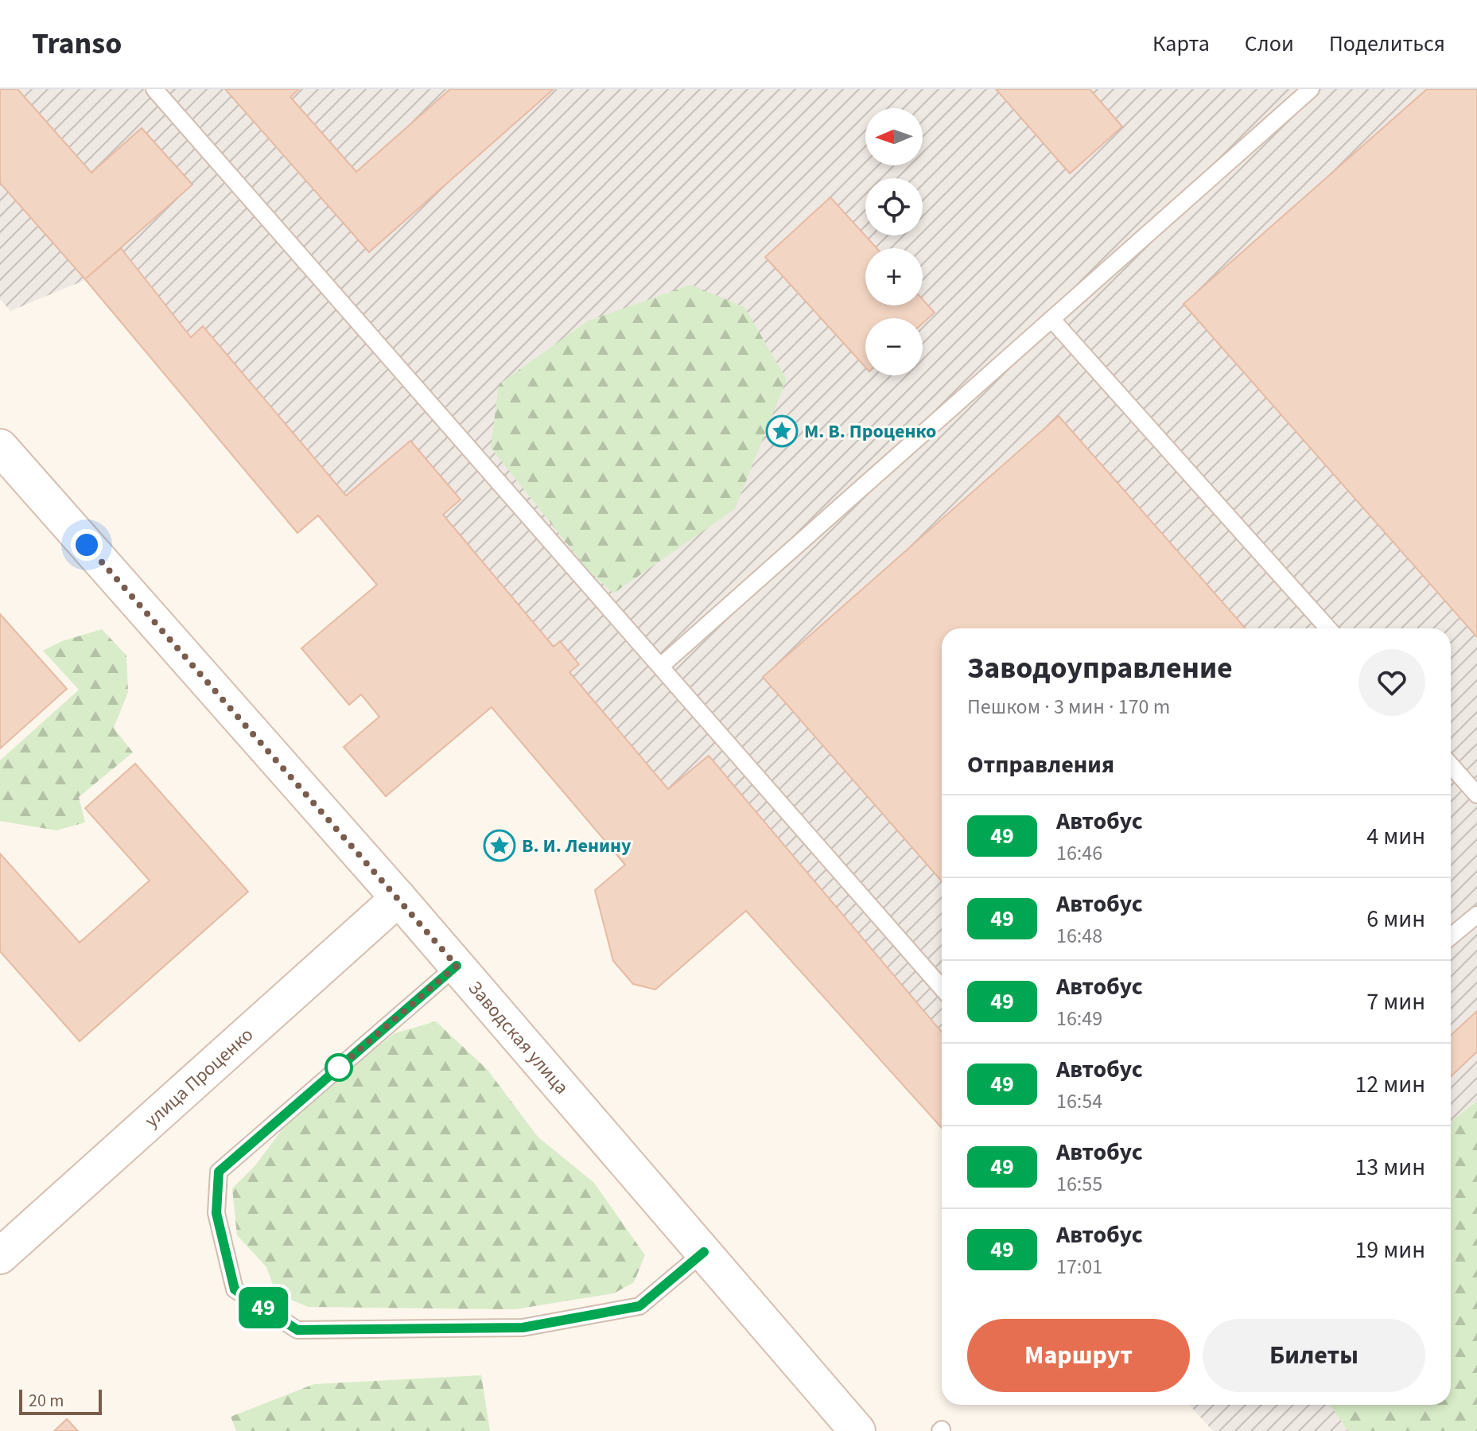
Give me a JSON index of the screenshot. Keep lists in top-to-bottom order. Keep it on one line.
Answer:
{"streets":{"main road":["Заводская улица","улица Проценко"]},"crossings":[["Заводская улица","улица Проценко"]],"places":{"place":["М. В. Проценко","В. И. Ленину"]},"lines":["bus line 49"],"scale_bar":"20 m","north":"left","page":{"header":"Transo","nav":["Карта","Слои","Поделиться"],"on_map":"49","map_buttons":["+","−"],"heading":[["Заводоуправление","Пешком · 3 мин · 170 m"],"Отправления"],"list":[{"mark":"49","name":"Автобус","note":"16:46","value":"4 мин"},{"mark":"49","name":"Автобус","note":"16:48","value":"6 мин"},{"mark":"49","name":"Автобус","note":"16:49","value":"7 мин"},{"mark":"49","name":"Автобус","note":"16:54","value":"12 мин"},{"mark":"49","name":"Автобус","note":"16:55","value":"13 мин"},{"mark":"49","name":"Автобус","note":"17:01","value":"19 мин"}],"buttons":["Маршрут","Билеты"],"scale":"20 m"}}
